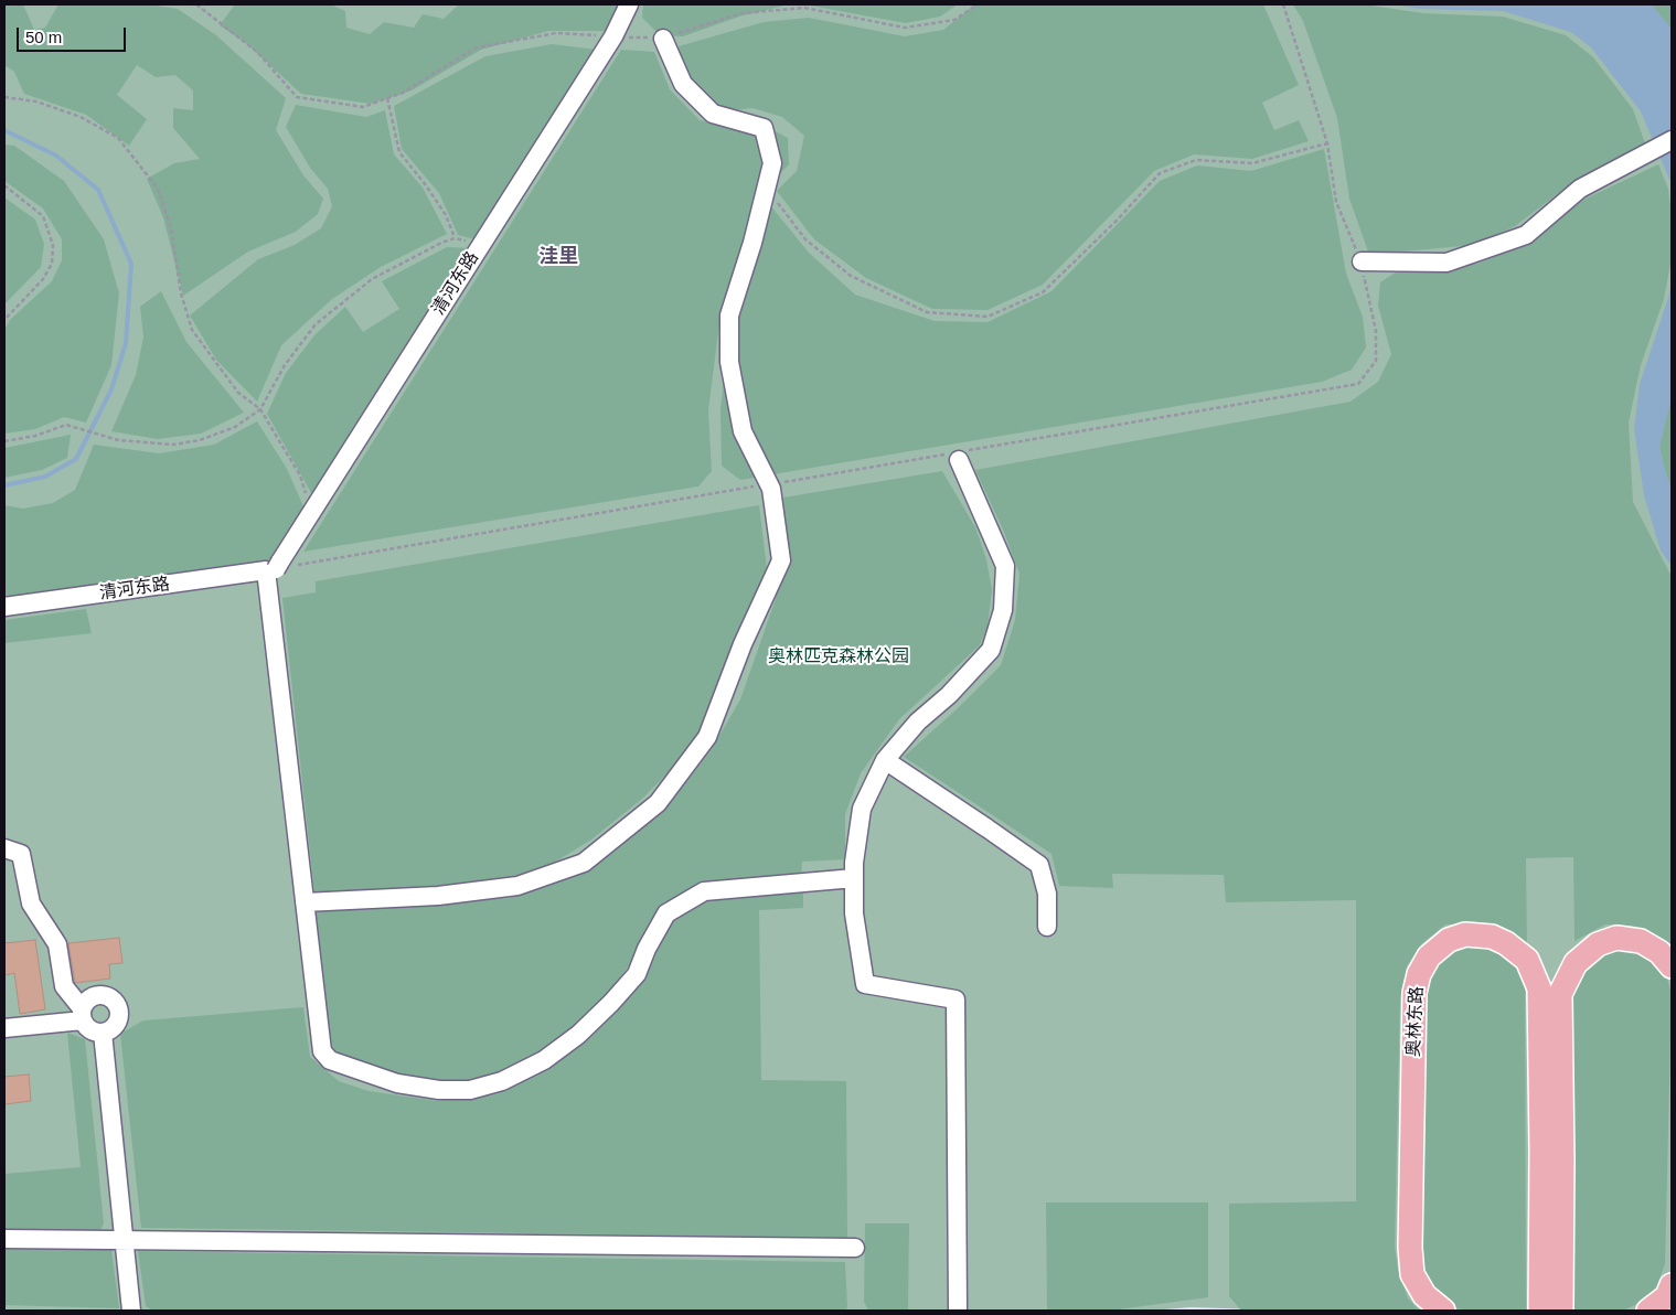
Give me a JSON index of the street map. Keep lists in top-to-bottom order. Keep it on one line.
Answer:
{"streets":{"main road":["奥林东路"],"lane":["清河东路"]},"districts":["洼里"],"parks":["奥林匹克森林公园"],"scale_bar":"50 m"}
